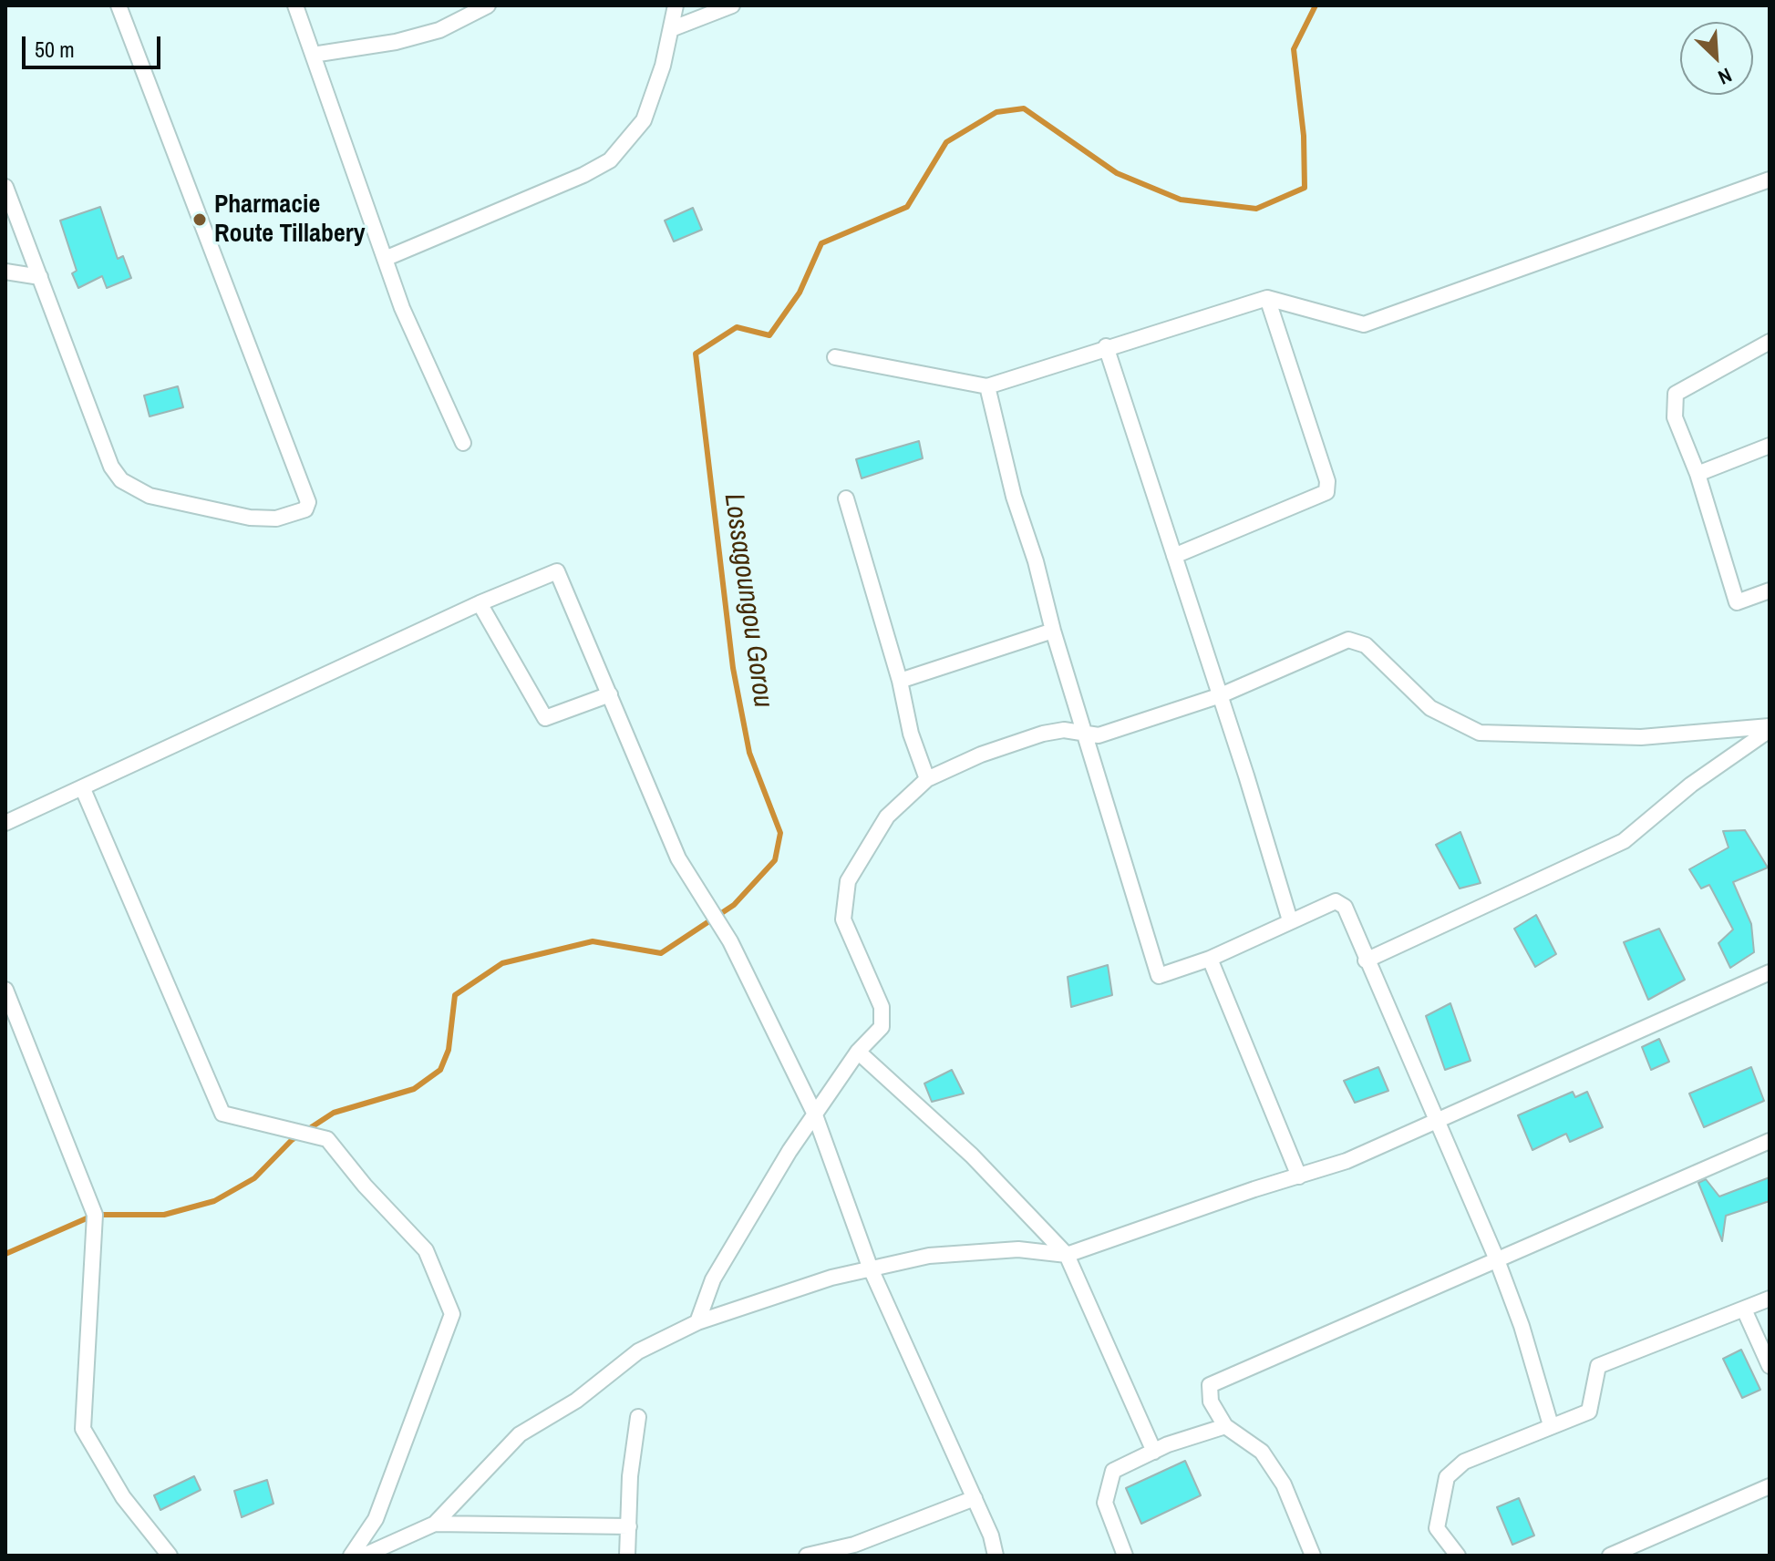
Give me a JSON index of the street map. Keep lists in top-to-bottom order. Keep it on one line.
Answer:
{"water":["Lossagoungou Gorou"],"places":["Pharmacie Route Tillabery"],"scale_bar":"50 m","north":"bottom right"}
